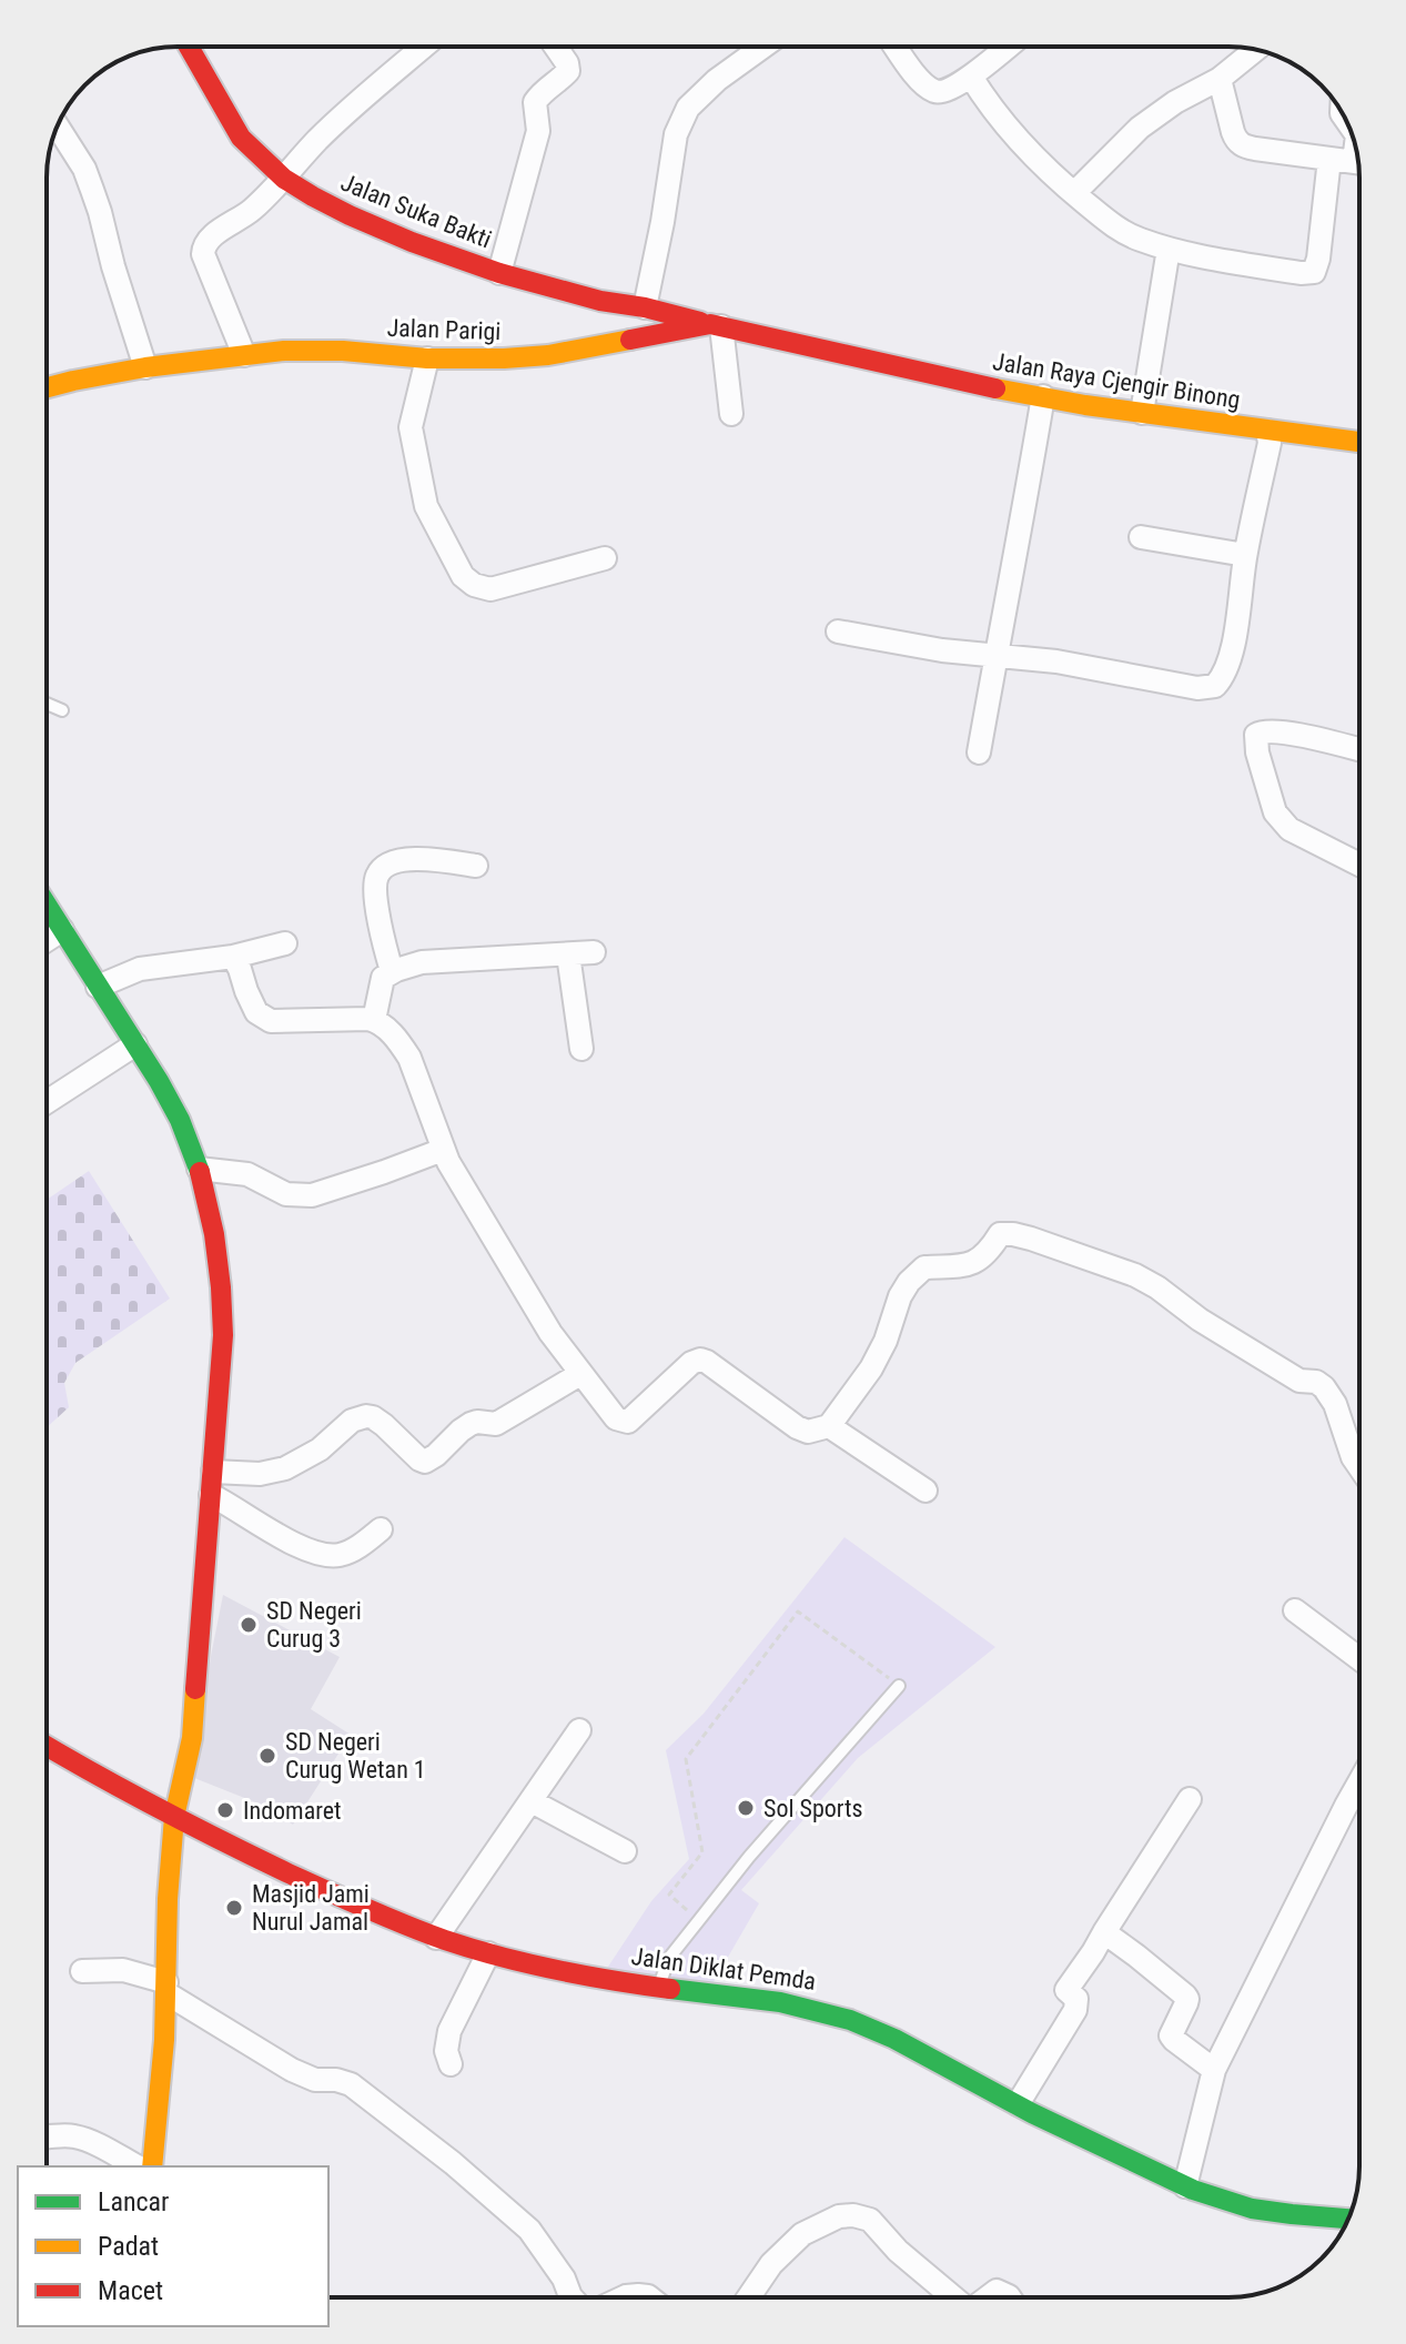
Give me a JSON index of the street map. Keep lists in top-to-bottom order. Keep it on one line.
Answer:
{"streets":{"street":["Jalan Suka Bakti","Jalan Parigi","Jalan Raya Cjengir Binong","Jalan Diklat Pemda"]},"crossings":[["Jalan Suka Bakti","Jalan Parigi"],["Jalan Parigi","Jalan Raya Cjengir Binong"]],"places":["SD Negeri Curug 3","SD Negeri Curug Wetan 1","Sol Sports","Indomaret","Masjid Jami Nurul Jamal"],"legend":["Lancar","Padat","Macet"]}
